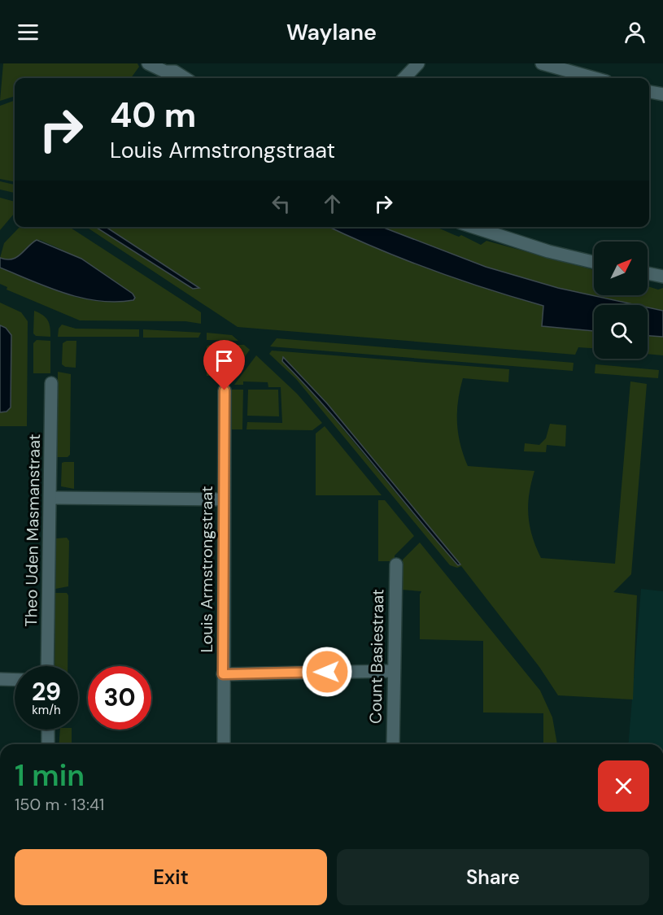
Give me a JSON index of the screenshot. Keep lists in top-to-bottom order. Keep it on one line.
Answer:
{"streets":{"street":["Theo Uden Masmanstraat","Louis Armstrongstraat","Count Basiestraat"]},"north":"top right","page":{"header":"Waylane","turn":["40 m","Louis Armstrongstraat"],"speed":"29 km/h","limit":"30","heading":["1 min","150 m · 13:41"],"buttons":["Exit","Share"]}}
